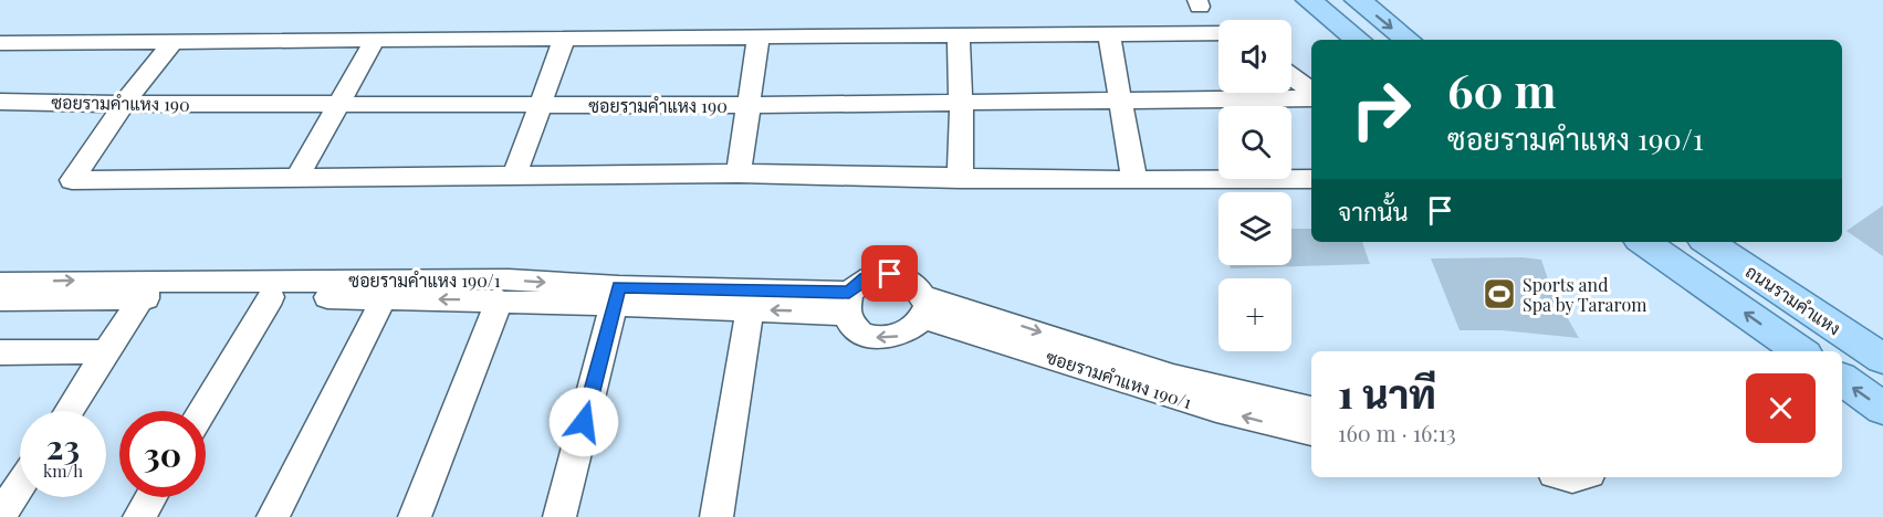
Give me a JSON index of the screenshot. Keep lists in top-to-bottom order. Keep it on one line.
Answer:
{"streets":{"main road":["ถนนรามคำแหง"],"street":["ซอยรามคำแหง 190","ซอยรามคำแหง 190/1"]},"places":{"sports":["Sports and Spa by Tararom"]},"page":{"map_buttons":"+","turn":["60 m","ซอยรามคำแหง 190/1"],"then":"จากนั้น","heading":["1 นาที","160 m · 16:13"],"speed":"23 km/h","limit":"30"}}
